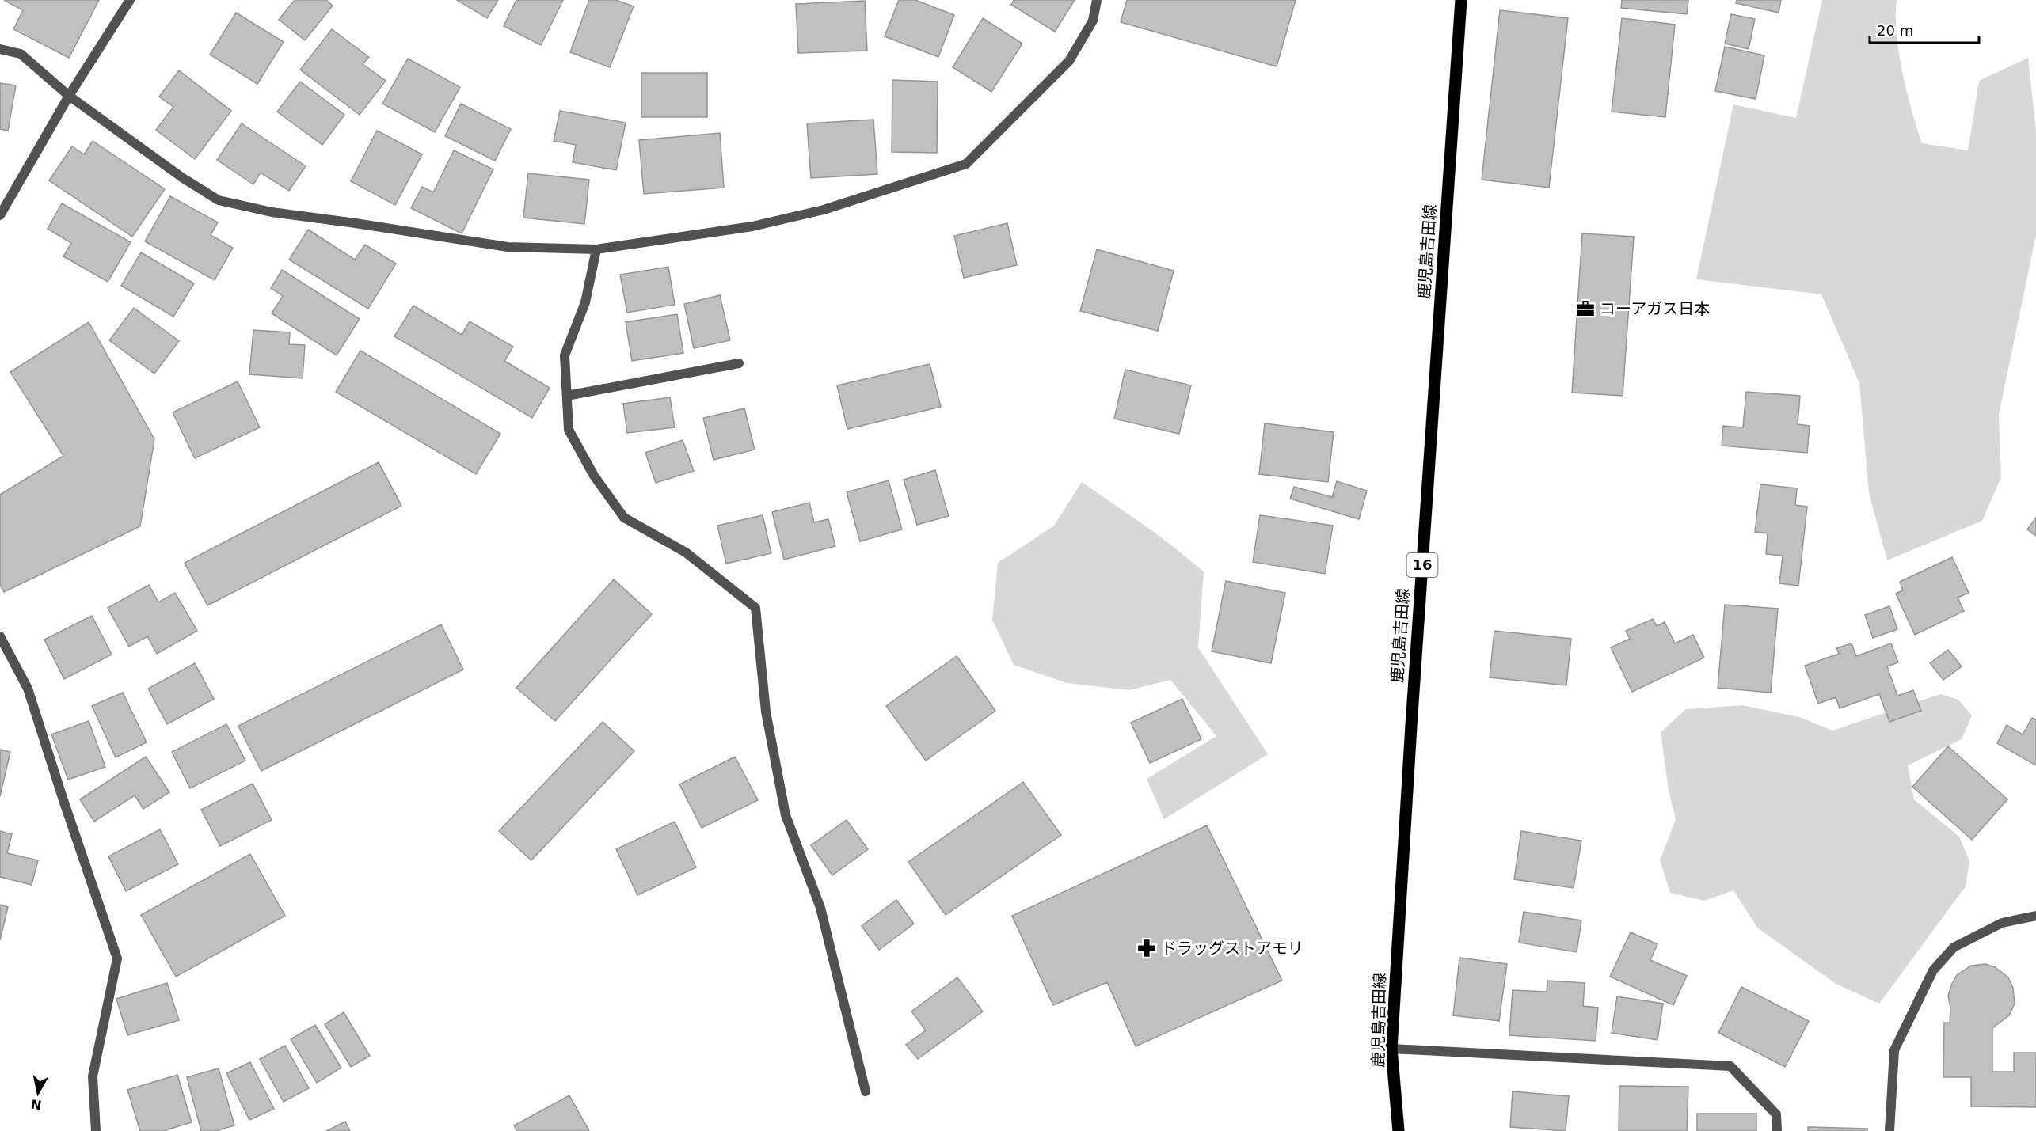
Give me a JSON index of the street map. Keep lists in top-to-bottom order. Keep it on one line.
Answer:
{"streets":{"main road":["鹿児島吉田線","16"]},"places":{"office":["コーアガス日本"],"pharmacy":["ドラッグストアモリ"]},"scale_bar":"20 m","north":"bottom"}
